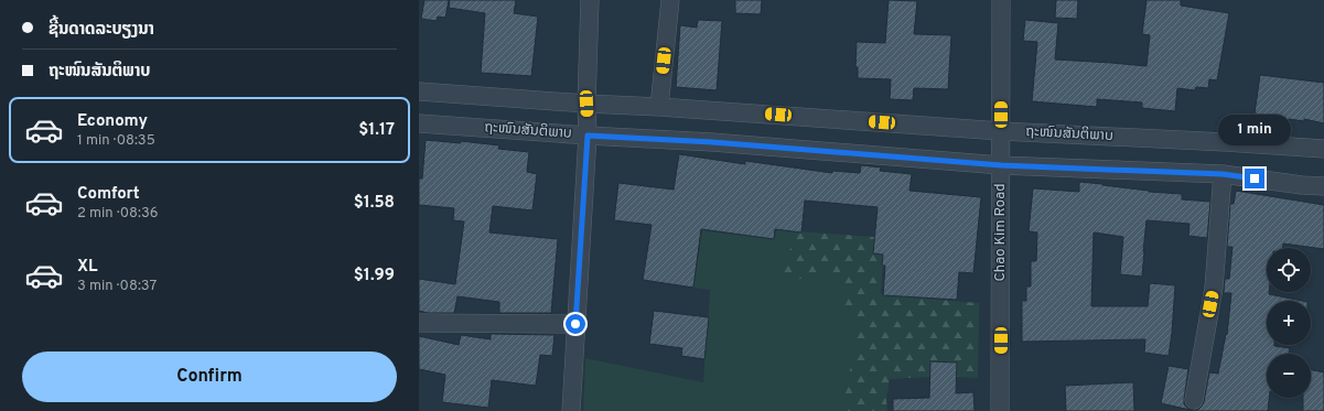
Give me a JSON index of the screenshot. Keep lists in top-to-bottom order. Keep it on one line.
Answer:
{"streets":{"street":["ຖະໜົນສັນຕິພາບ","Chao Kim Road"]},"crossings":[["ຖະໜົນສັນຕິພາບ","Chao Kim Road"]],"page":{"banner":["ຊີ້ນດາດລະບຽງນາ","ຖະໜົນສັນຕິພາບ"],"list":[{"name":"Economy","note":"1 min · 08:35","value":"$1.17"},{"name":"Comfort","note":"2 min · 08:36","value":"$1.58"},{"name":"XL","note":"3 min · 08:37","value":"$1.99"}],"bubble":"1 min","map_buttons":["+","−"],"buttons":"Confirm"}}
